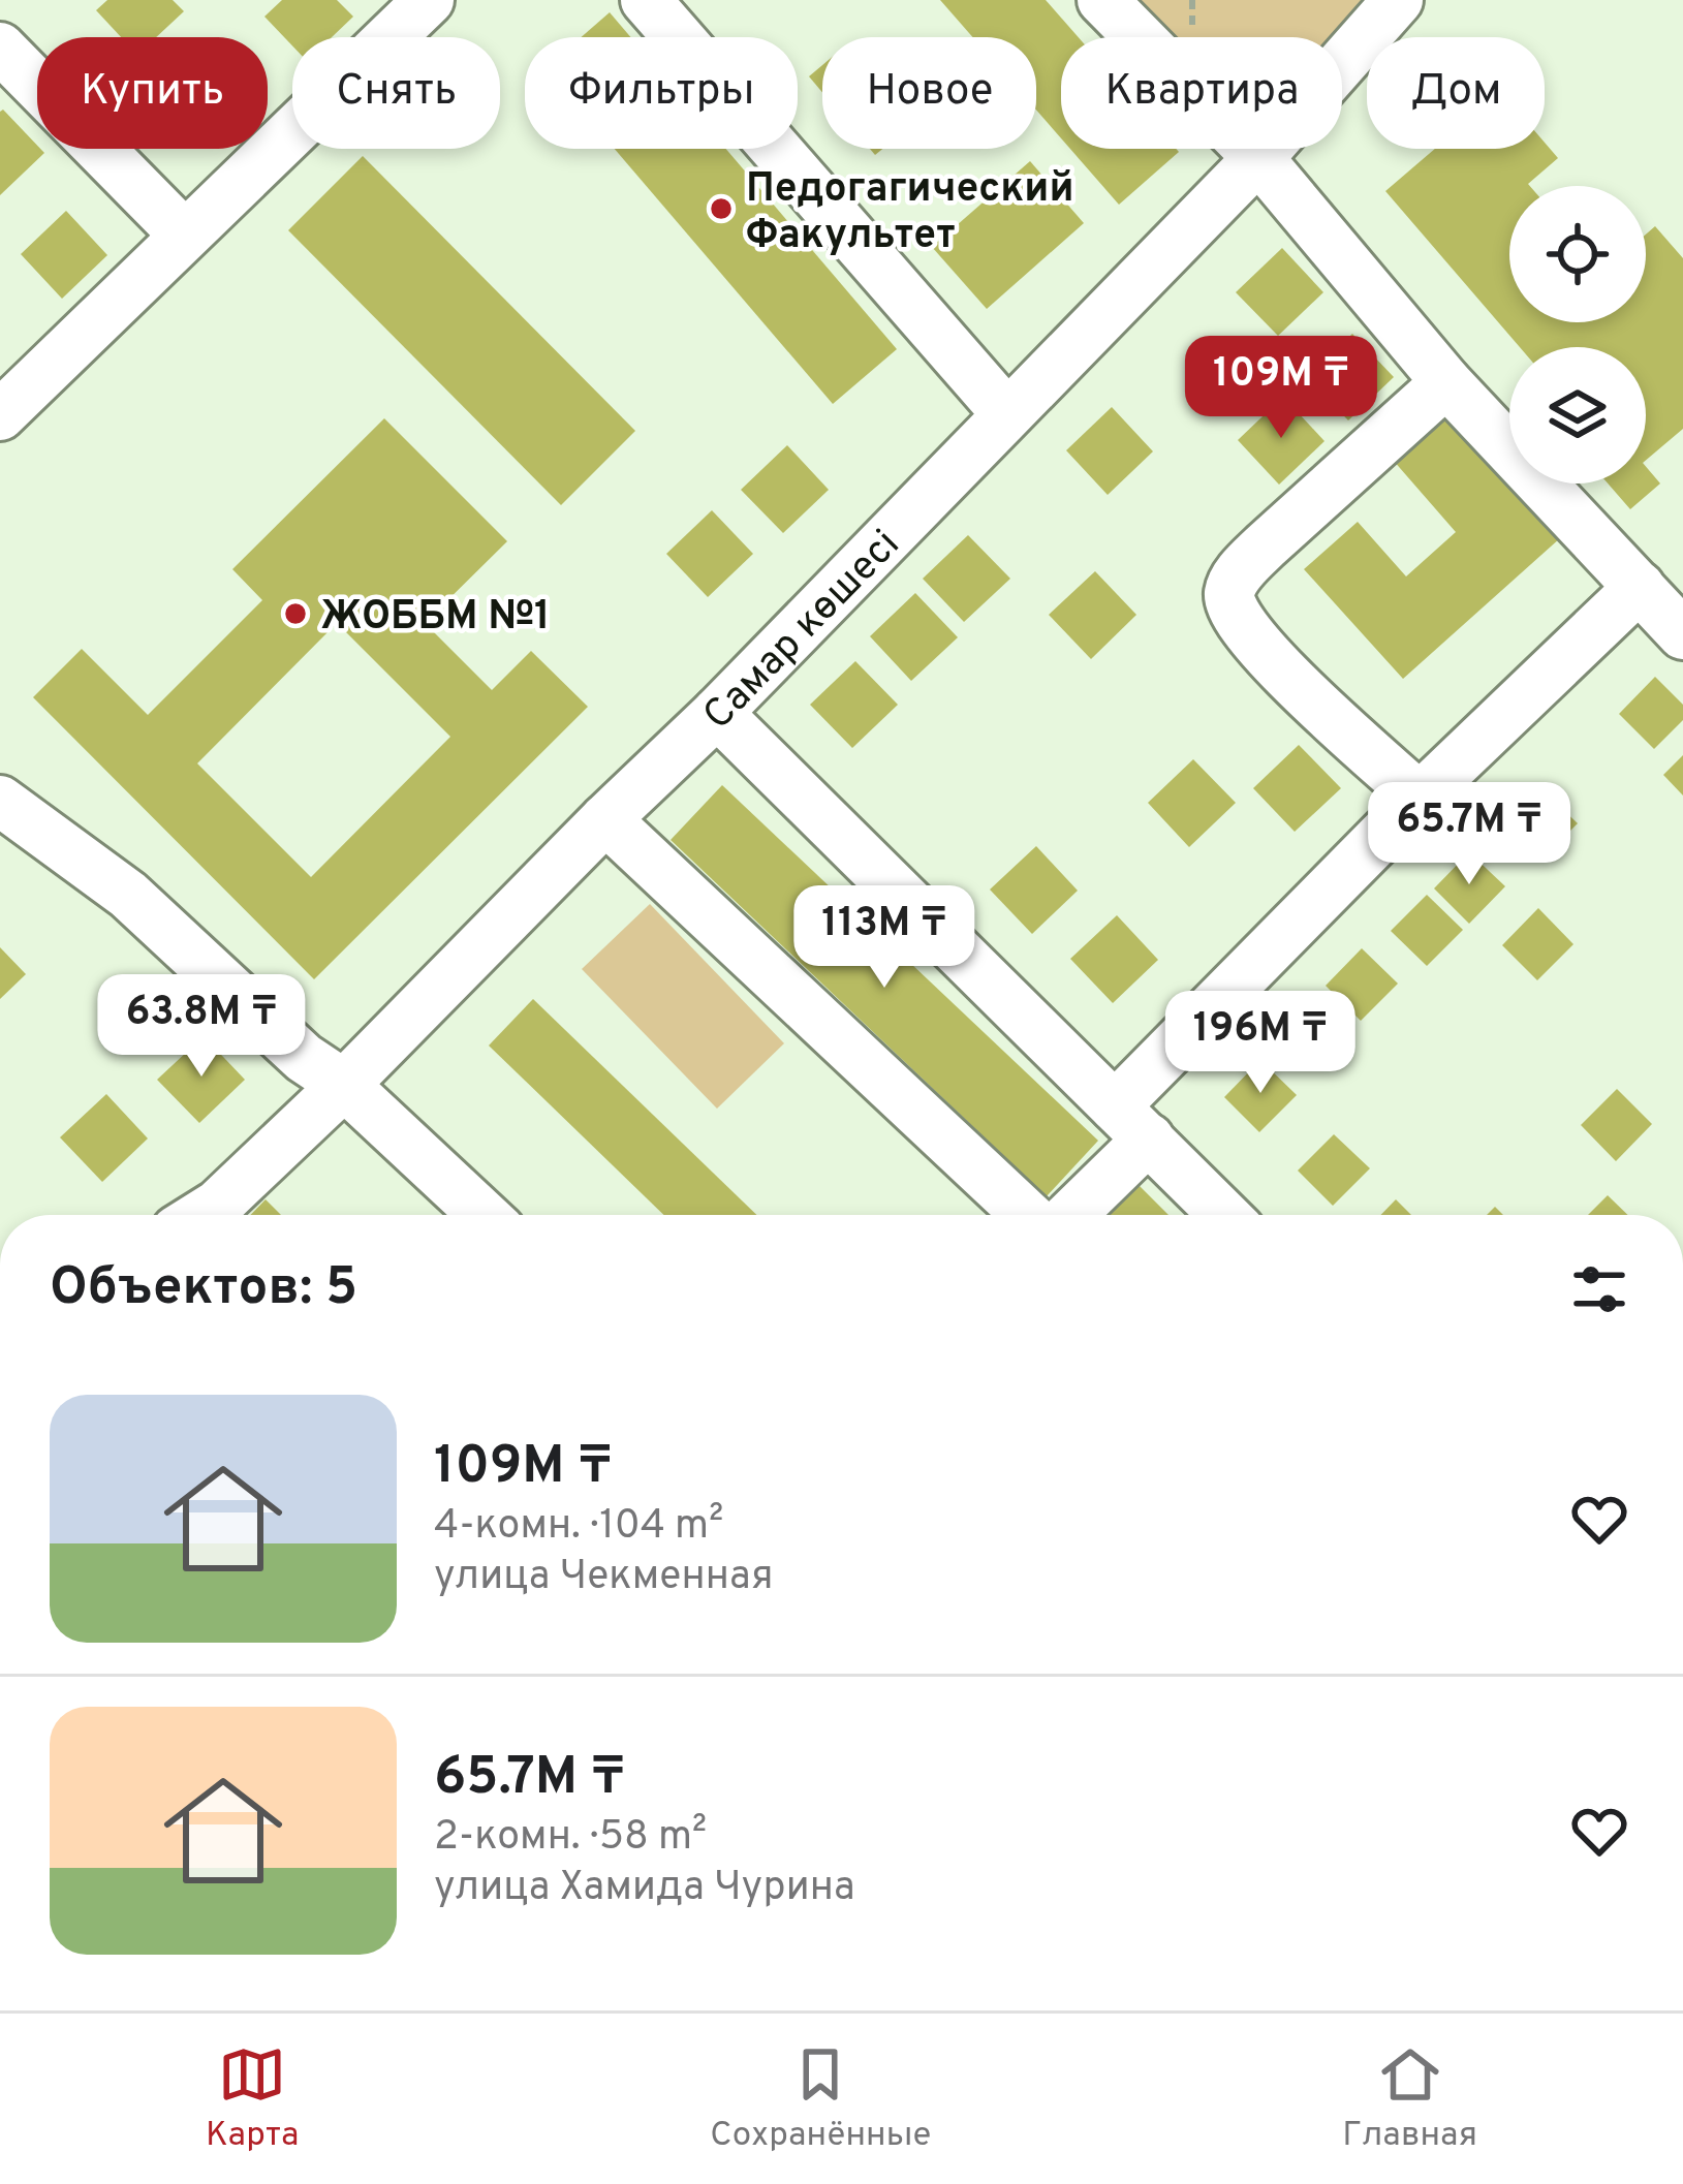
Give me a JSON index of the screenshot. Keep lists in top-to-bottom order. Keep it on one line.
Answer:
{"streets":{"street":["Самар көшесі"]},"places":["Педогагический Факультет","ЖОББМ №1"],"page":{"chip":["Купить","Снять","Фильтры","Новое","Квартира","Дом"],"price":["109M ₸","65.7M ₸","113M ₸","63.8M ₸","196M ₸"],"heading":"Объектов: 5","list":[{"name":"109M ₸","note":"4-комн. · 104 m² · улица Чекменная"},{"name":"65.7M ₸","note":"2-комн. · 58 m² · улица Хамида Чурина"}],"tabs":["Карта","Сохранённые","Главная"]}}
